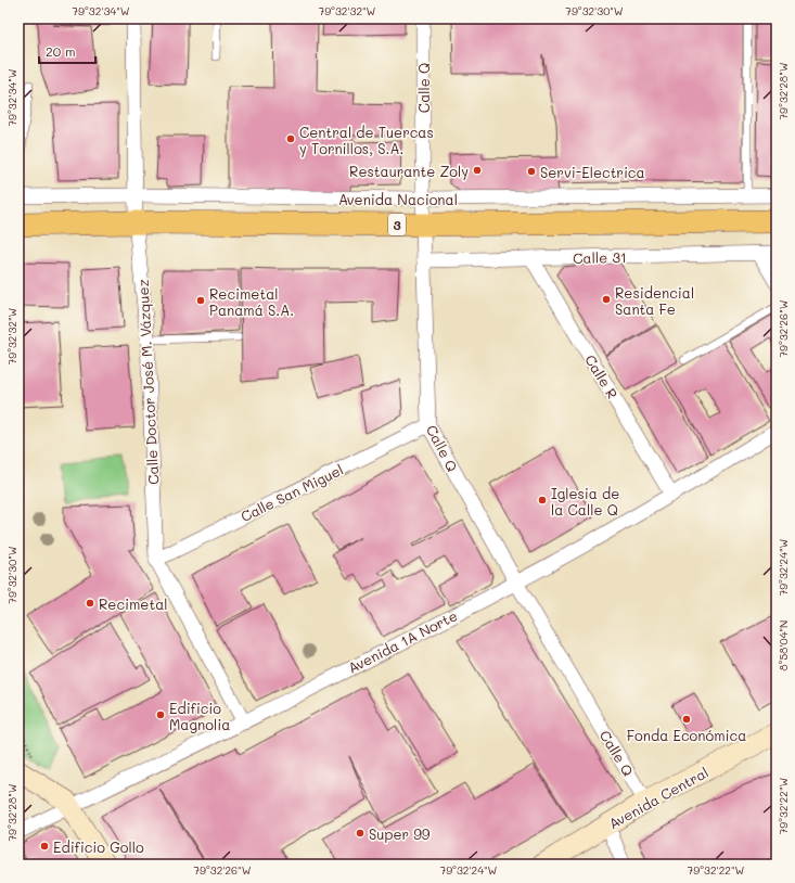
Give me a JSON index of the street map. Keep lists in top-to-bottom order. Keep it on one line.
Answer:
{"streets":{"main road":["Avenida Nacional","3","Avenida Central"],"street":["Calle Q","Calle 31","Calle R","Calle Doctor José M. Vázquez","Calle San Miguel","Avenida 1A Norte"]},"crossings":[["Calle Q","Avenida Nacional"],["Calle Q","Calle 31"],["Calle Q","Calle San Miguel"],["Calle Q","Avenida 1A Norte"],["Calle Q","Avenida Central"],["Avenida Nacional","Calle Doctor José M. Vázquez"],["Calle 31","Calle R"],["Calle R","Avenida 1A Norte"],["Calle Doctor José M. Vázquez","Calle San Miguel"],["Calle Doctor José M. Vázquez","Avenida 1A Norte"]],"places":["Central de Tuercas y Tornillos, S.A.","Restaurante Zoly","Servi-Electrica","Residencial Santa Fe","Recimetal Panamá S.A.","Iglesia de la Calle Q","Recimetal","Edificio Magnolia","Fonda Económica","Super 99","Edificio Gollo"],"scale_bar":"20 m","coordinates":["79°32'34\"W","79°32'32\"W","79°32'30\"W","79°32'28\"W","79°32'26\"W","79°32'24\"W","8°58'04\"N","79°32'22\"W"]}
